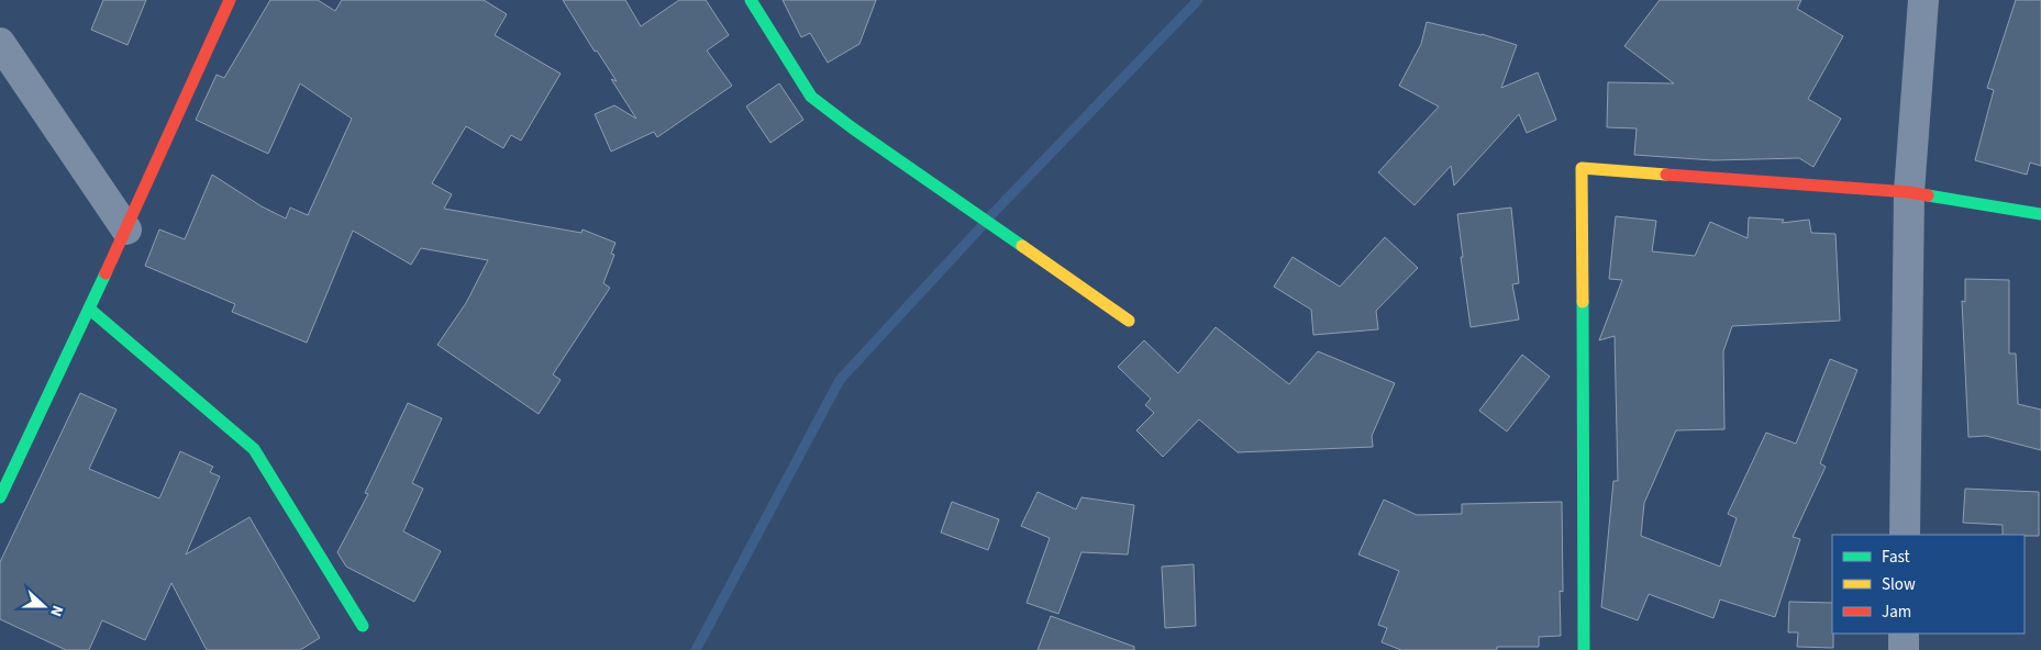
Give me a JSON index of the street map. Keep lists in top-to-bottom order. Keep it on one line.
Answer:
{"legend":["Fast","Slow","Jam"],"north":"right"}
